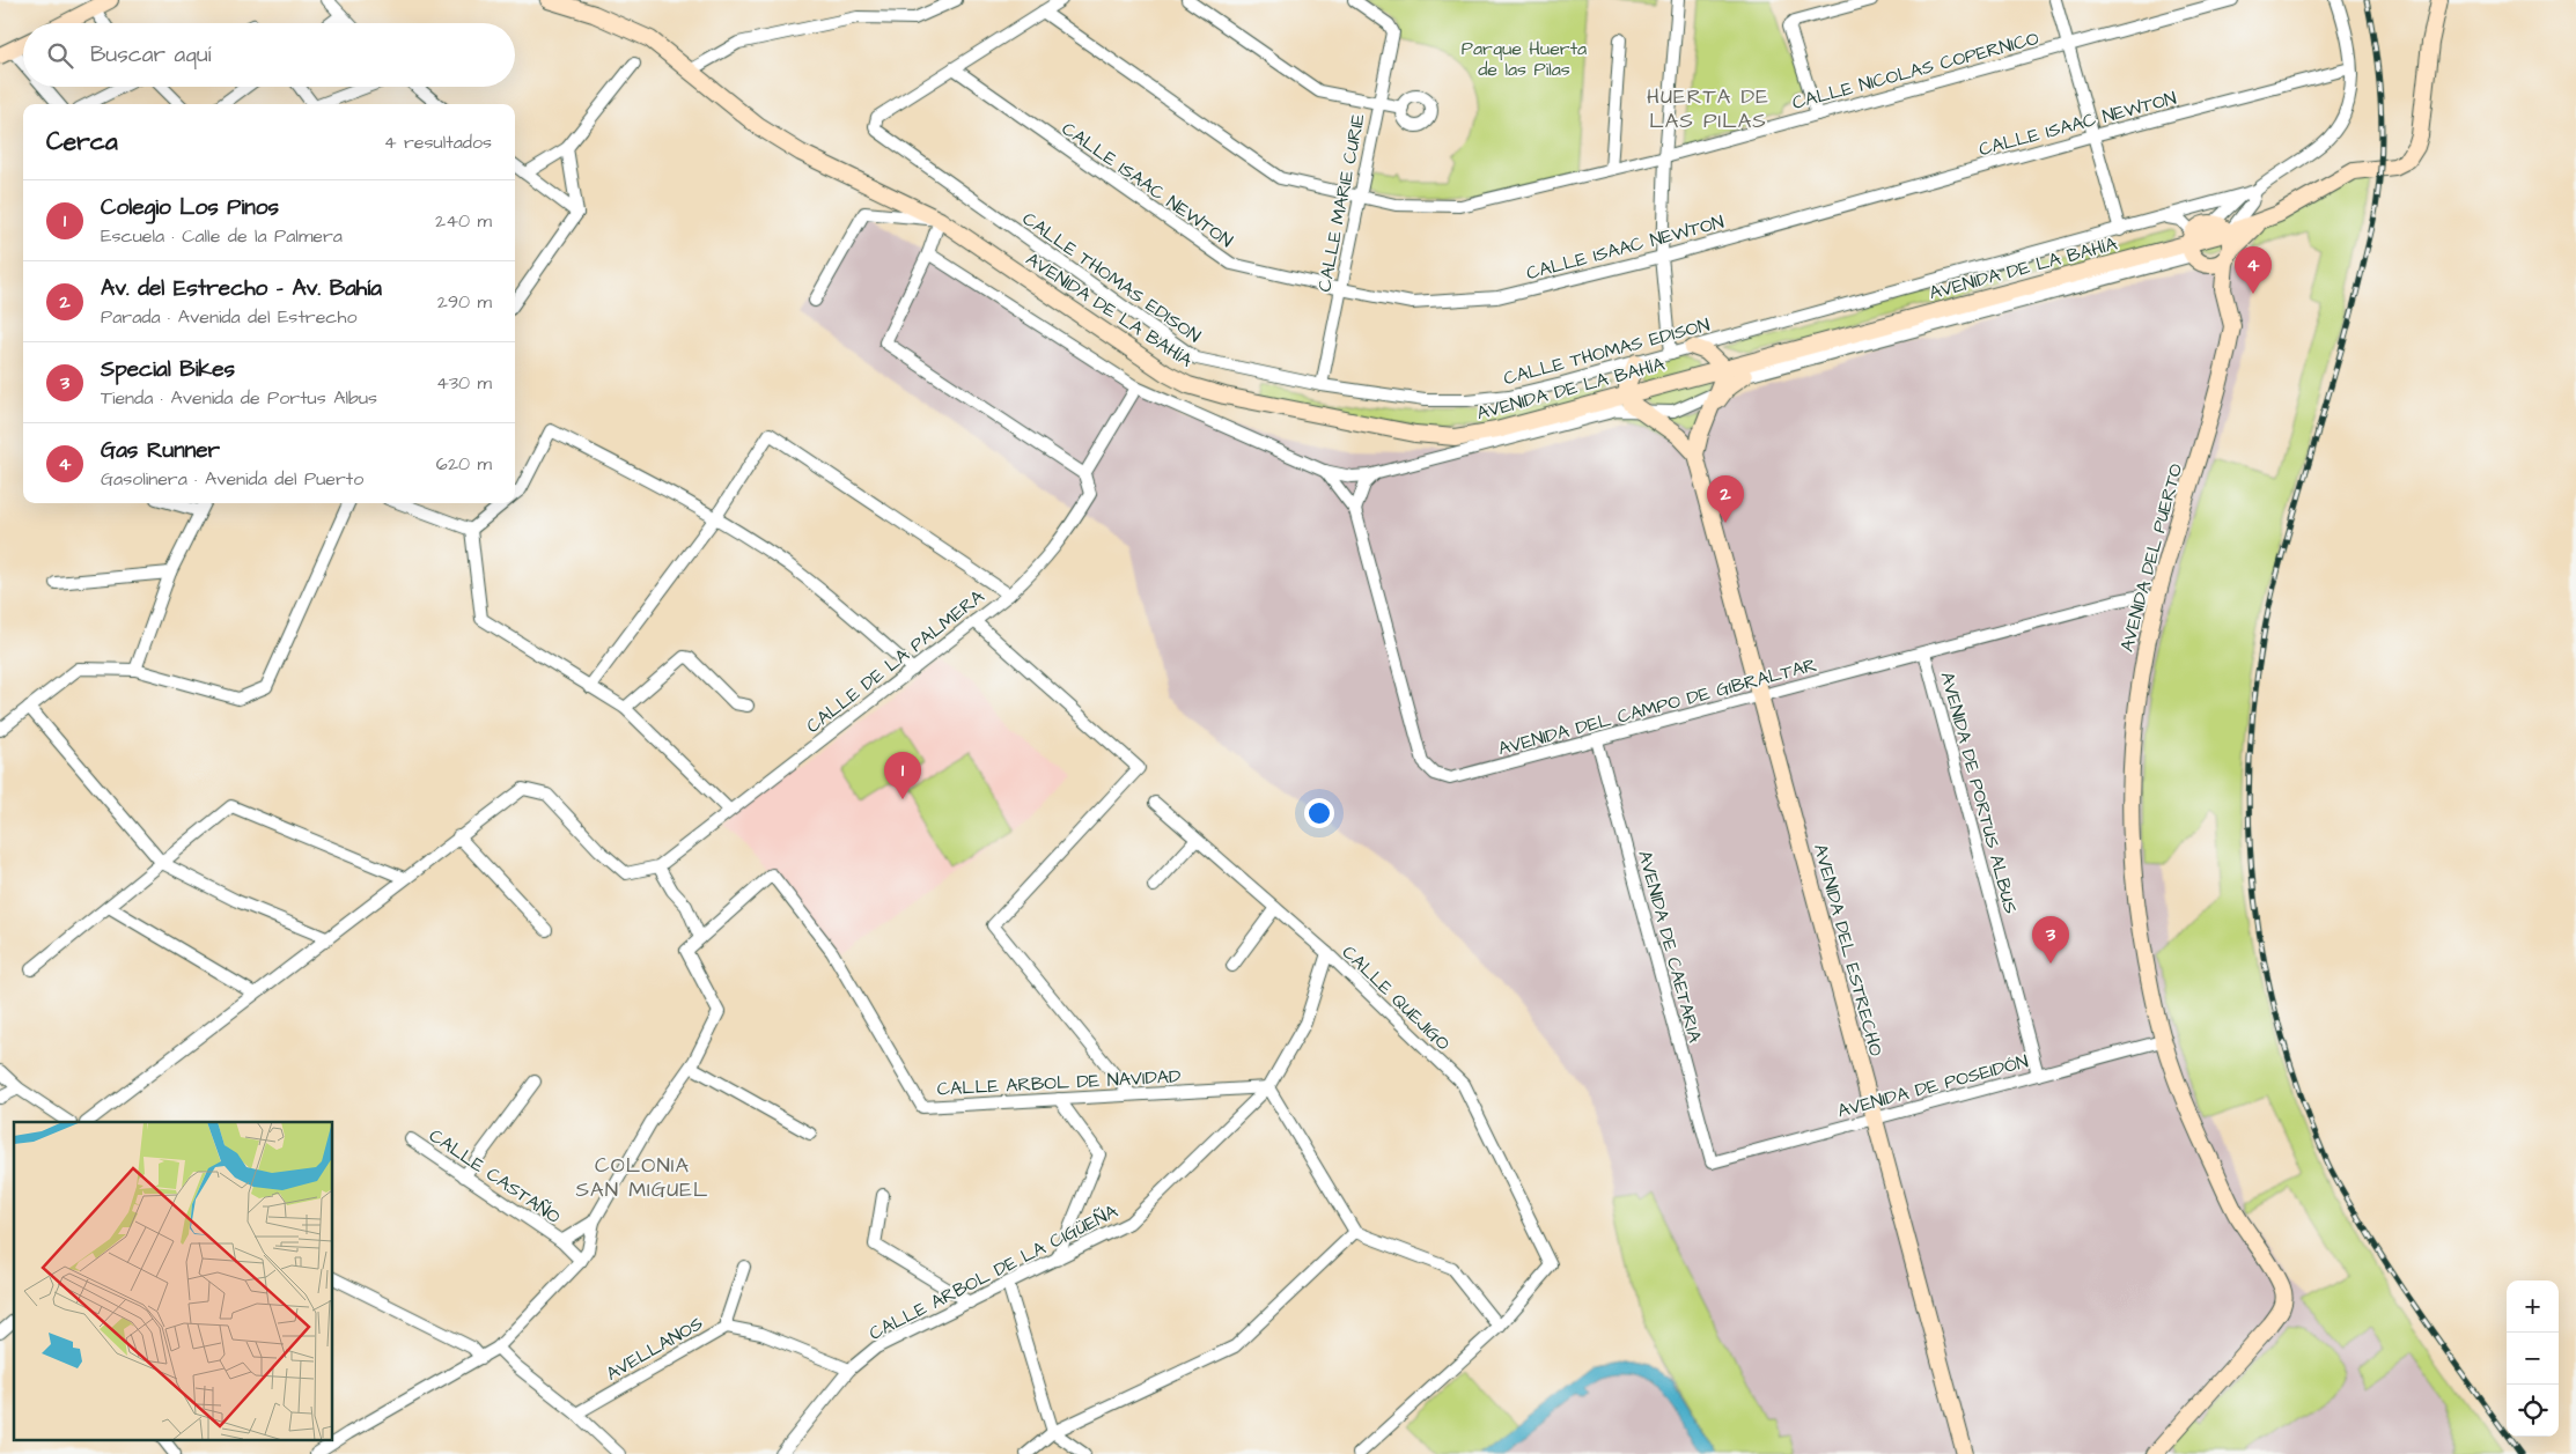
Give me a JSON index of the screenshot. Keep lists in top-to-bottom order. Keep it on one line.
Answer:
{"streets":{"street":["CALLE NICOLAS COPERNICO","CALLE ISAAC NEWTON","CALLE MARIE CURIE","AVENIDA DE LA BAHÍA","CALLE THOMAS EDISON","AVENIDA DEL PUERTO","CALLE DE LA PALMERA","AVENIDA DEL CAMPO DE GIBRALTAR","AVENIDA DE PORTUS ALBUS","AVENIDA DE CAETARIA","AVENIDA DEL ESTRECHO","CALLE QUEJIGO","CALLE ARBOL DE NAVIDAD","AVENIDA DE POSEIDÓN","CALLE CASTAÑO","CALLE ARBOL DE LA CIGÜEÑA","AVELLANOS"]},"crossings":[["CALLE NICOLAS COPERNICO","CALLE MARIE CURIE"],["CALLE ISAAC NEWTON","CALLE MARIE CURIE"],["CALLE ISAAC NEWTON","CALLE THOMAS EDISON"],["CALLE MARIE CURIE","CALLE THOMAS EDISON"],["AVENIDA DE LA BAHÍA","AVENIDA DEL CAMPO DE GIBRALTAR"],["AVENIDA DEL PUERTO","AVENIDA DEL CAMPO DE GIBRALTAR"],["AVENIDA DEL PUERTO","AVENIDA DE POSEIDÓN"],["AVENIDA DEL CAMPO DE GIBRALTAR","AVENIDA DE PORTUS ALBUS"],["AVENIDA DEL CAMPO DE GIBRALTAR","AVENIDA DE CAETARIA"],["AVENIDA DEL CAMPO DE GIBRALTAR","AVENIDA DEL ESTRECHO"],["AVENIDA DE PORTUS ALBUS","AVENIDA DE POSEIDÓN"],["AVENIDA DE CAETARIA","AVENIDA DE POSEIDÓN"],["AVENIDA DEL ESTRECHO","AVENIDA DE POSEIDÓN"],["CALLE QUEJIGO","CALLE ARBOL DE LA CIGÜEÑA"],["CALLE ARBOL DE NAVIDAD","CALLE ARBOL DE LA CIGÜEÑA"],["CALLE ARBOL DE LA CIGÜEÑA","AVELLANOS"]],"districts":["HUERTA DE LAS PILAS","COLONIA SAN MIGUEL"],"parks":["Parque Huerta de las Pilas"],"page":{"search":"Buscar aquí","heading":["Cerca","4 resultados"],"list":[{"mark":"1","name":"Colegio Los Pinos","note":"Escuela · Calle de la Palmera","value":"240 m"},{"mark":"2","name":"Av. del Estrecho - Av. Bahía","note":"Parada · Avenida del Estrecho","value":"290 m"},{"mark":"3","name":"Special Bikes","note":"Tienda · Avenida de Portus Albus","value":"430 m"},{"mark":"4","name":"Gas Runner","note":"Gasolinera · Avenida del Puerto","value":"620 m"}],"pins":["4","2","1","3"],"map_buttons":["+","−"]}}
